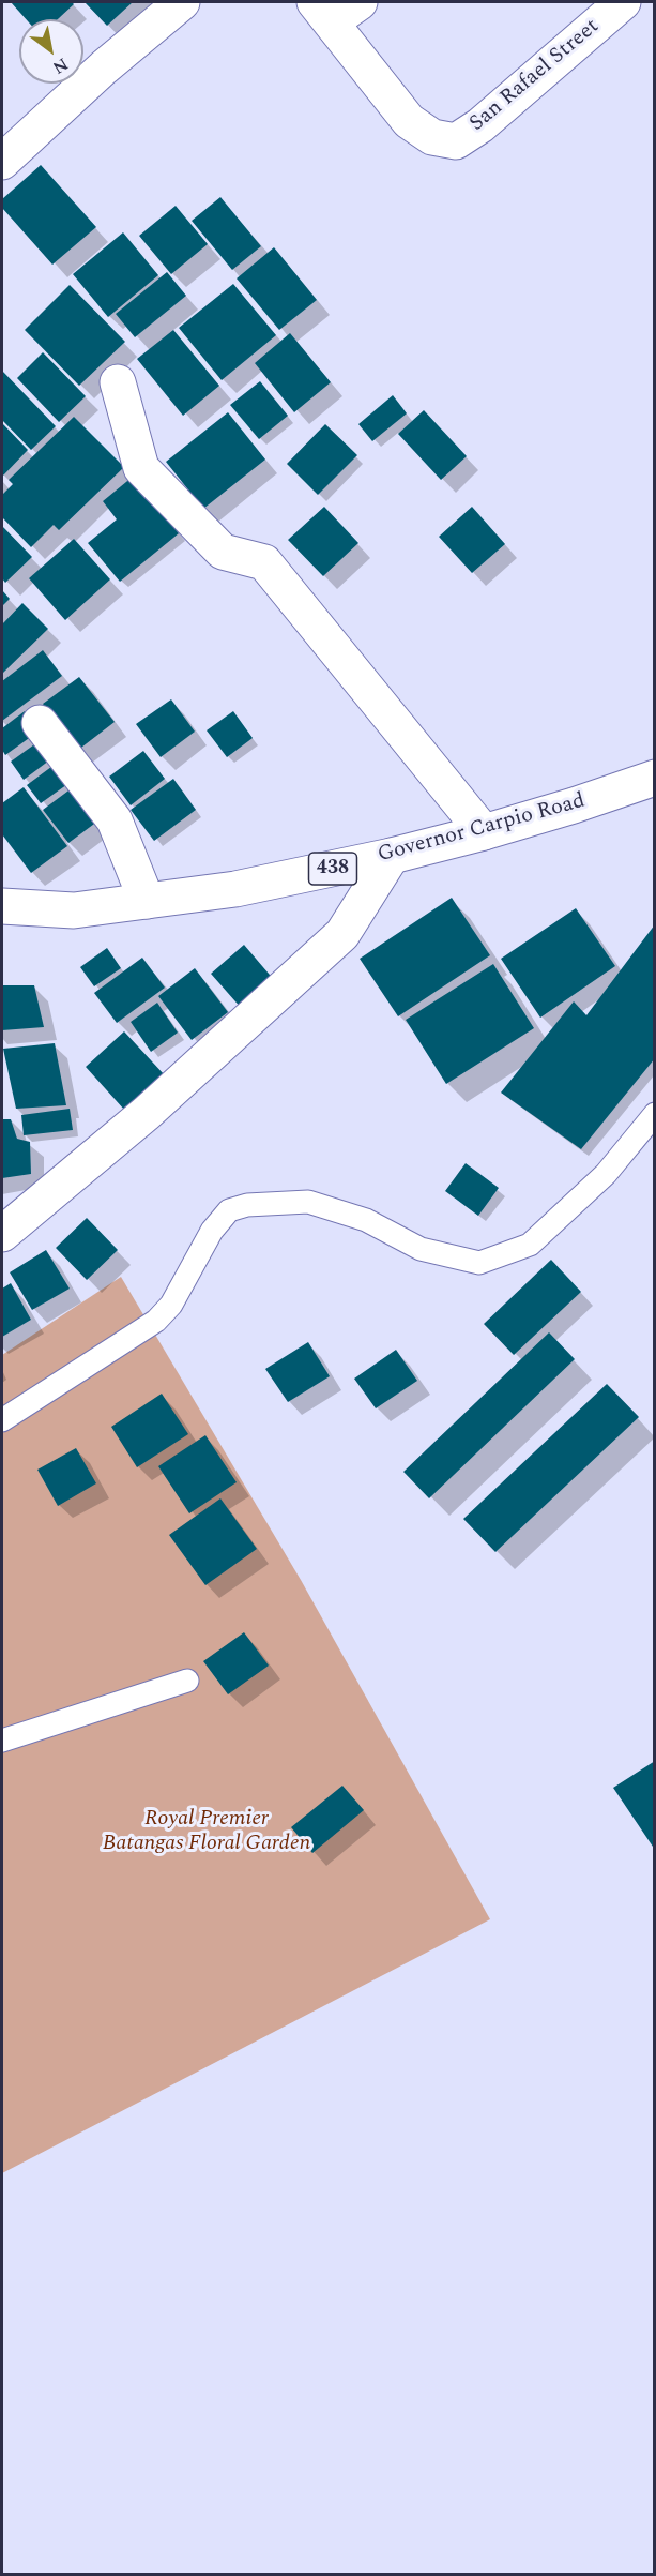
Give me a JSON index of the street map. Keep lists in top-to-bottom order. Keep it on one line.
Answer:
{"streets":{"street":["San Rafael Street","Governor Carpio Road","438"]},"parks":["Royal Premier Batangas Floral Garden"],"north":"bottom right"}
